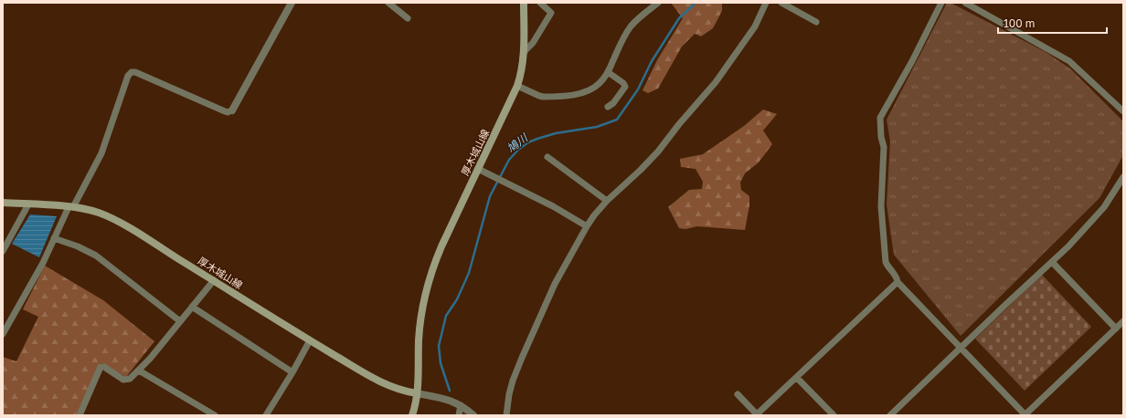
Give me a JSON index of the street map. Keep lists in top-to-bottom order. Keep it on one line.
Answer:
{"streets":{"main road":["厚木城山線"]},"water":["鳩川"],"scale_bar":"100 m"}
